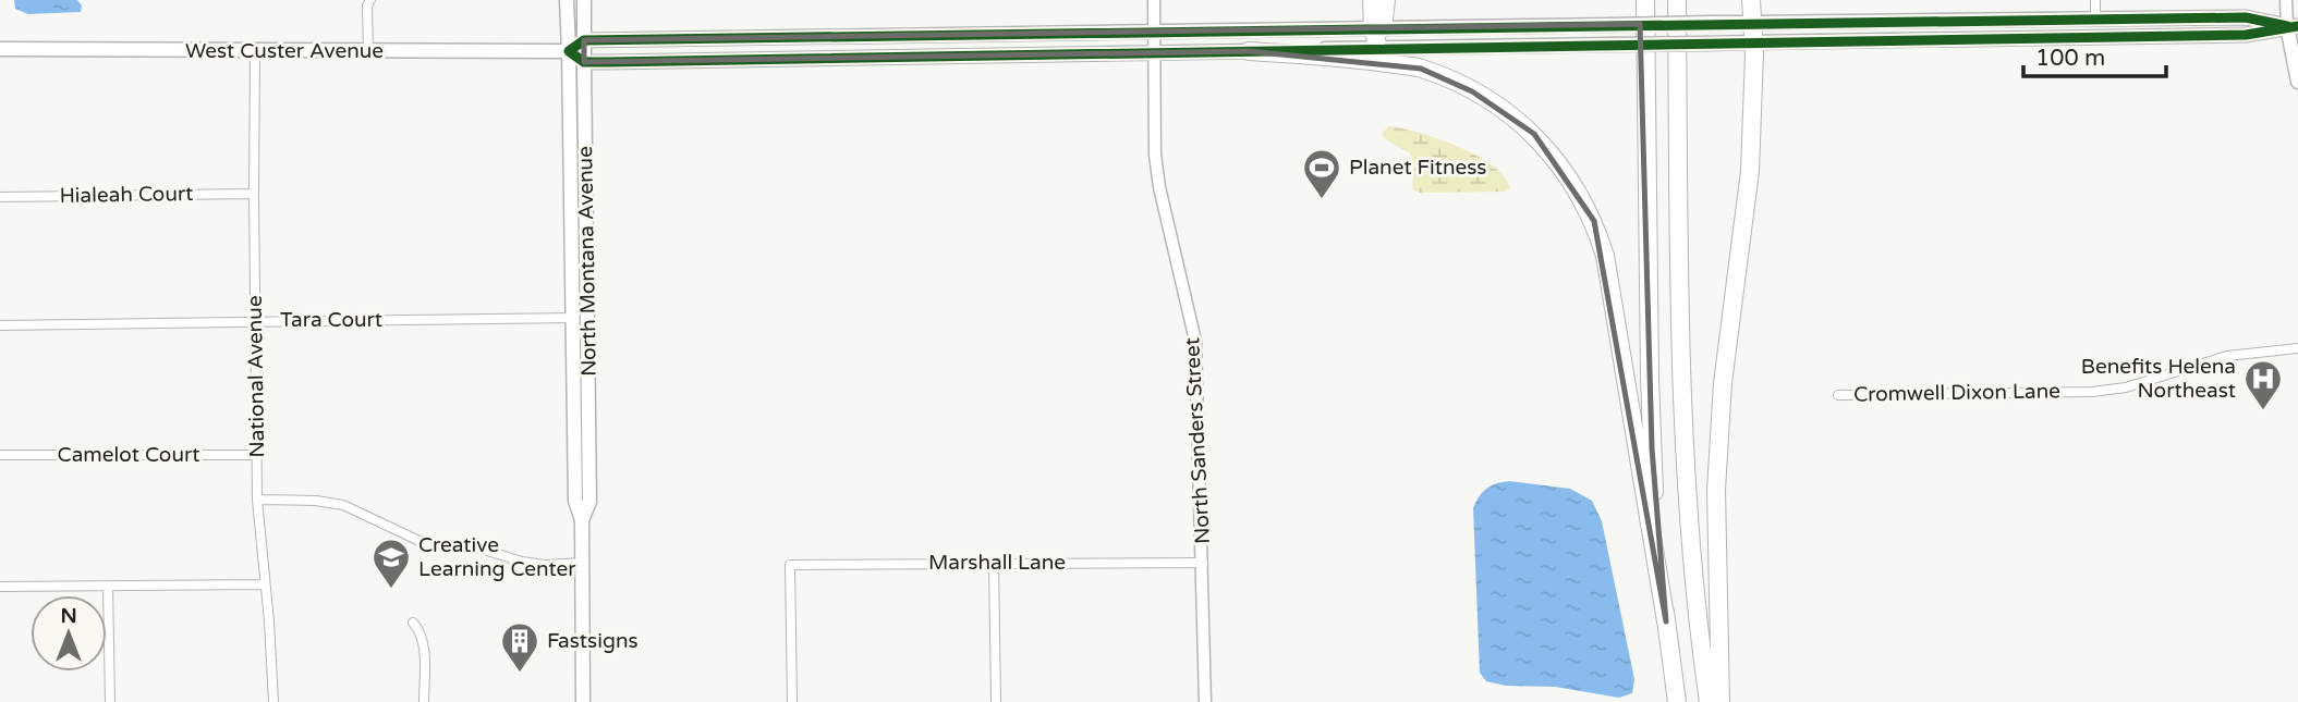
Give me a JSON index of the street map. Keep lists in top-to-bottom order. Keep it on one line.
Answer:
{"streets":{"main road":["West Custer Avenue","North Montana Avenue"],"street":["Hialeah Court","Tara Court","National Avenue","Cromwell Dixon Lane","North Sanders Street","Camelot Court","Marshall Lane"]},"crossings":[["West Custer Avenue","North Montana Avenue"],["West Custer Avenue","National Avenue"],["Hialeah Court","National Avenue"],["North Montana Avenue","Tara Court"],["Tara Court","National Avenue"],["National Avenue","Camelot Court"],["North Sanders Street","Marshall Lane"]],"places":{"sports":["Planet Fitness"],"hospital":["Benefits Helena Northeast"],"school or university":["Creative Learning Center"],"building":["Fastsigns"]},"scale_bar":"100 m","north":"top"}
